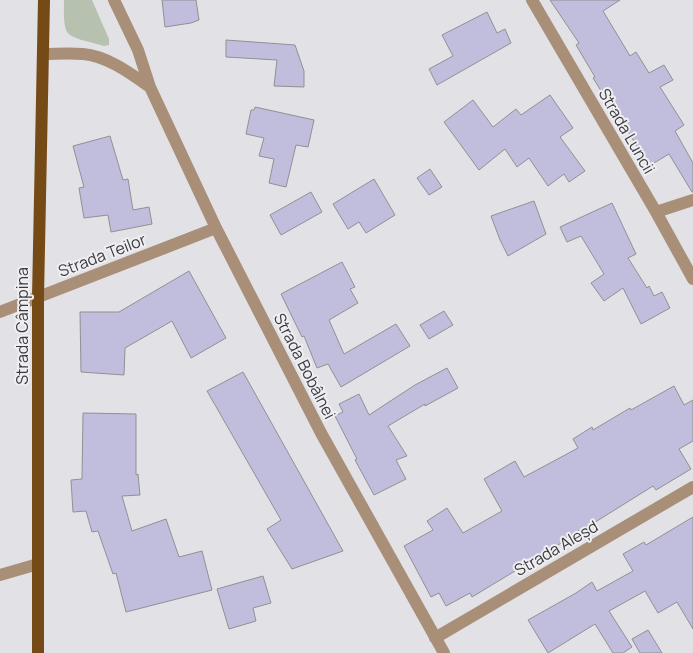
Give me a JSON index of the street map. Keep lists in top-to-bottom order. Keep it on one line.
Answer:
{"streets":{"main road":["Strada Câmpina"],"street":["Strada Luncii","Strada Teilor","Strada Bobâlnei","Strada Aleșd"]},"crossings":[["Strada Teilor","Strada Câmpina"],["Strada Teilor","Strada Bobâlnei"],["Strada Câmpina","Strada Bobâlnei"],["Strada Bobâlnei","Strada Aleșd"]]}
